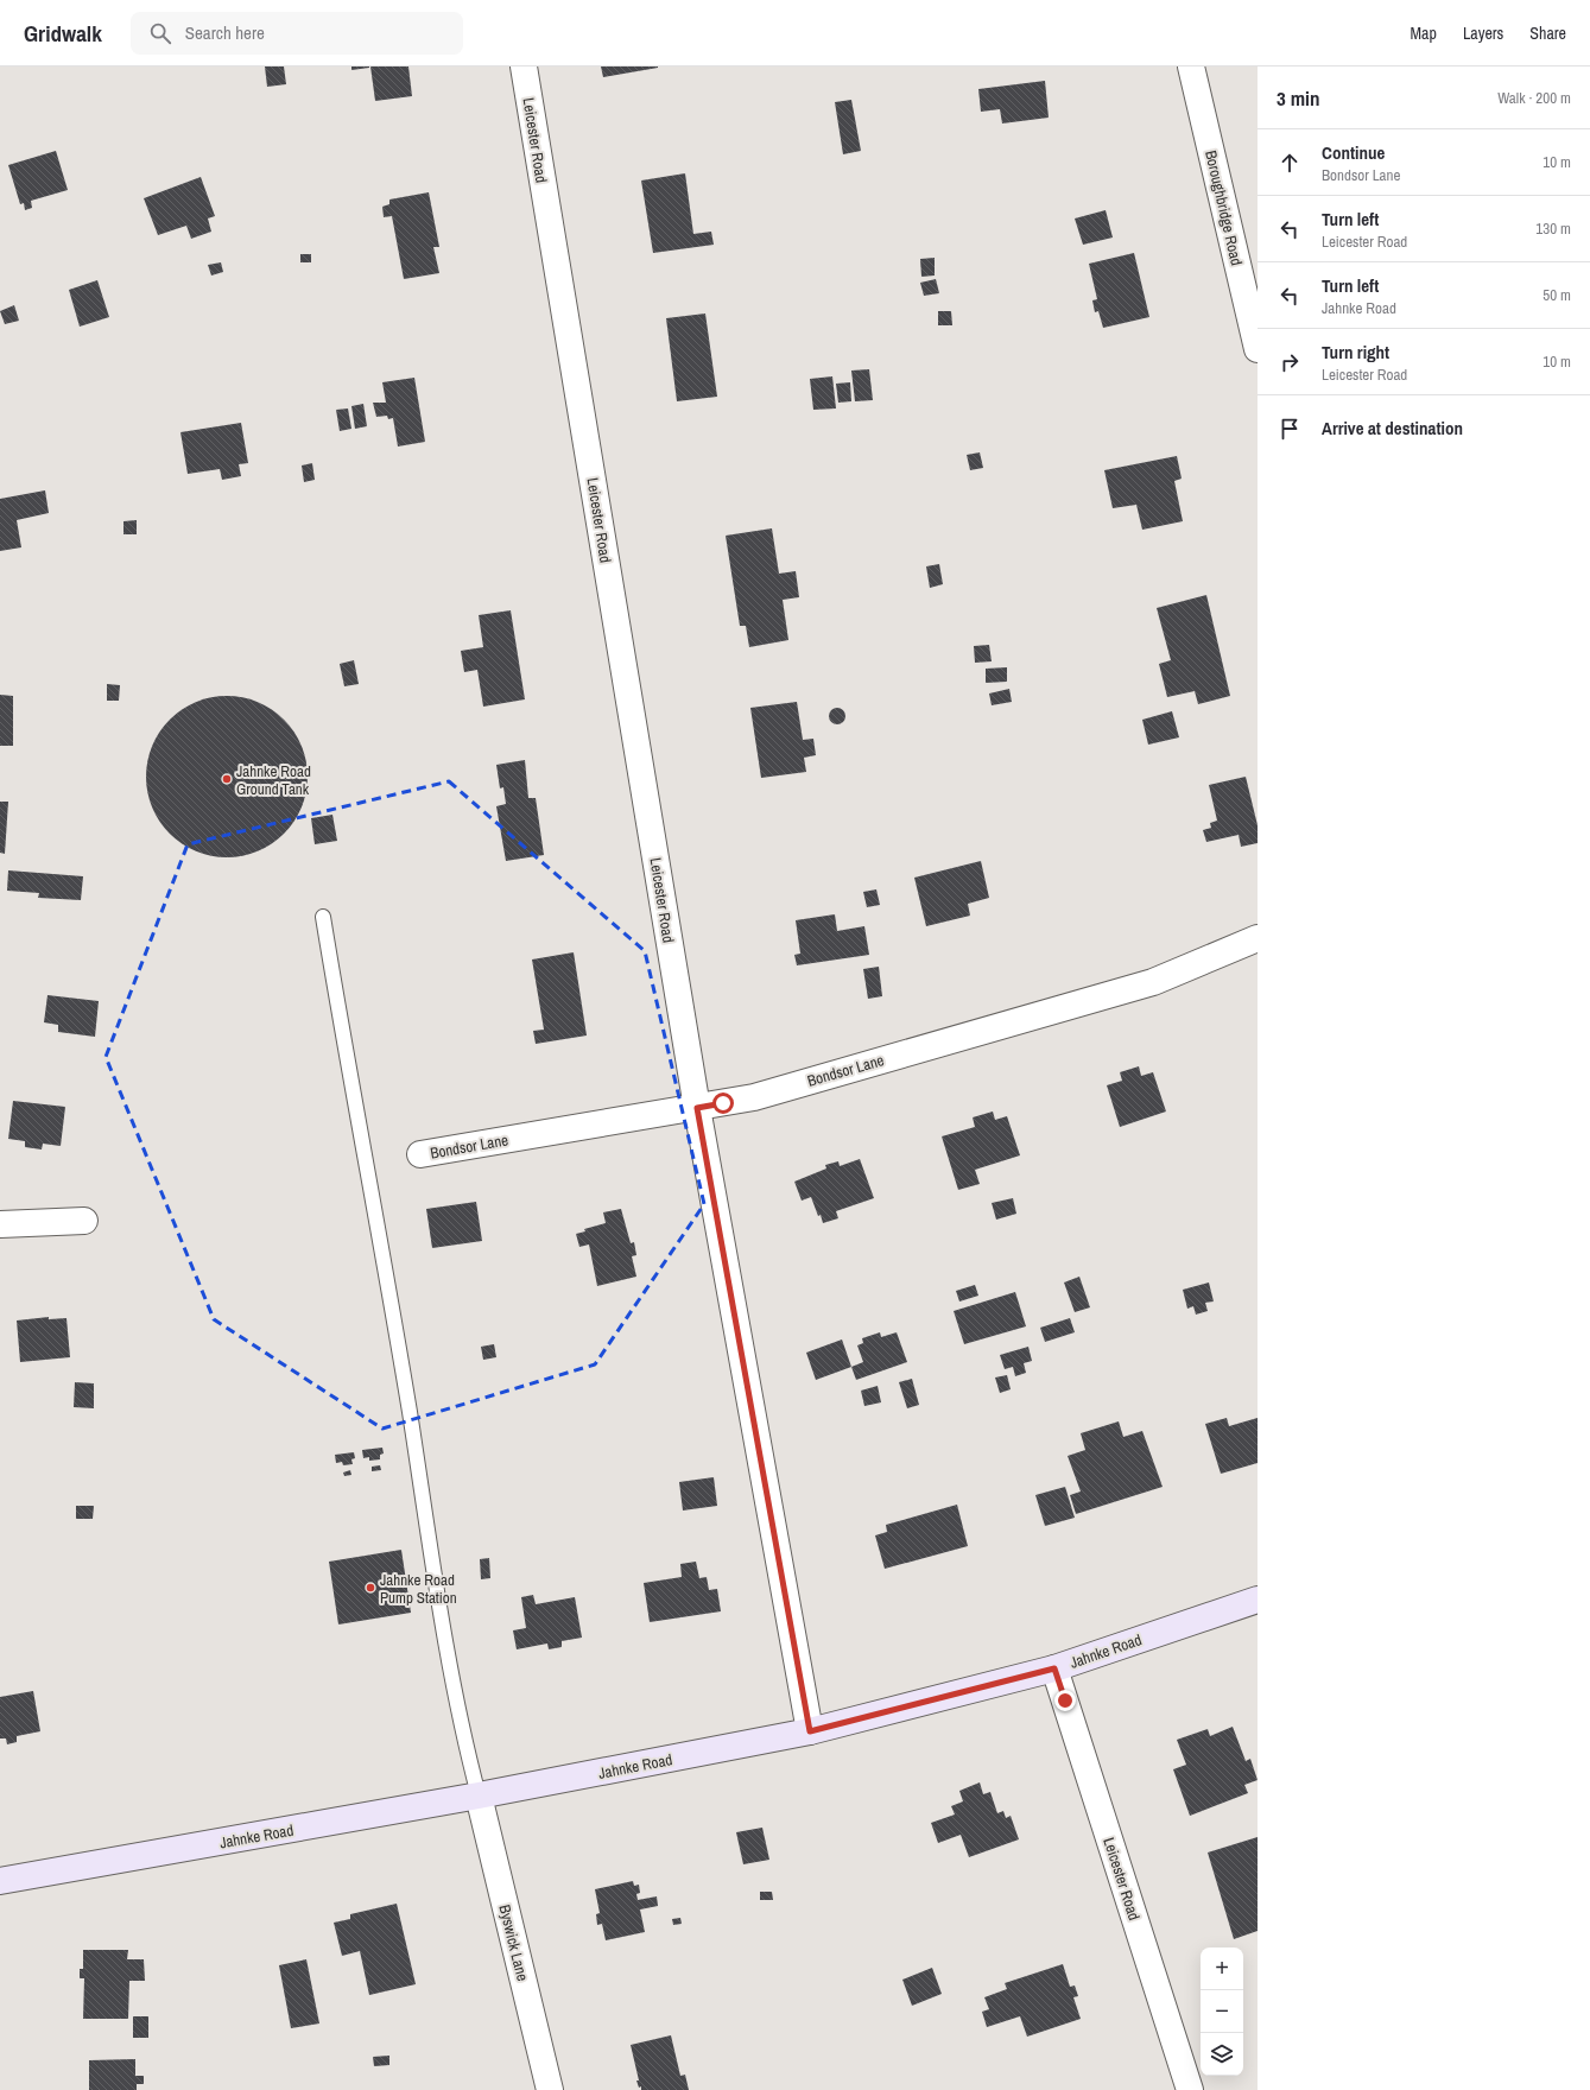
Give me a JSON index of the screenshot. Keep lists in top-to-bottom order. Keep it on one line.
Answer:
{"streets":{"main road":["Jahnke Road"],"street":["Leicester Road","Boroughbridge Road","Bondsor Lane","Byswick Lane"]},"crossings":[["Leicester Road","Bondsor Lane"],["Leicester Road","Jahnke Road"],["Jahnke Road","Byswick Lane"]],"places":["Jahnke Road Ground Tank","Jahnke Road Pump Station"],"page":{"header":"Gridwalk","search":"Search here","nav":["Map","Layers","Share"],"heading":["3 min","Walk · 200 m"],"list":[["Continue","Bondsor Lane","10 m"],["Turn left","Leicester Road","130 m"],["Turn left","Jahnke Road","50 m"],["Turn right","Leicester Road","10 m"],"Arrive at destination"],"map_buttons":["+","−"]}}
